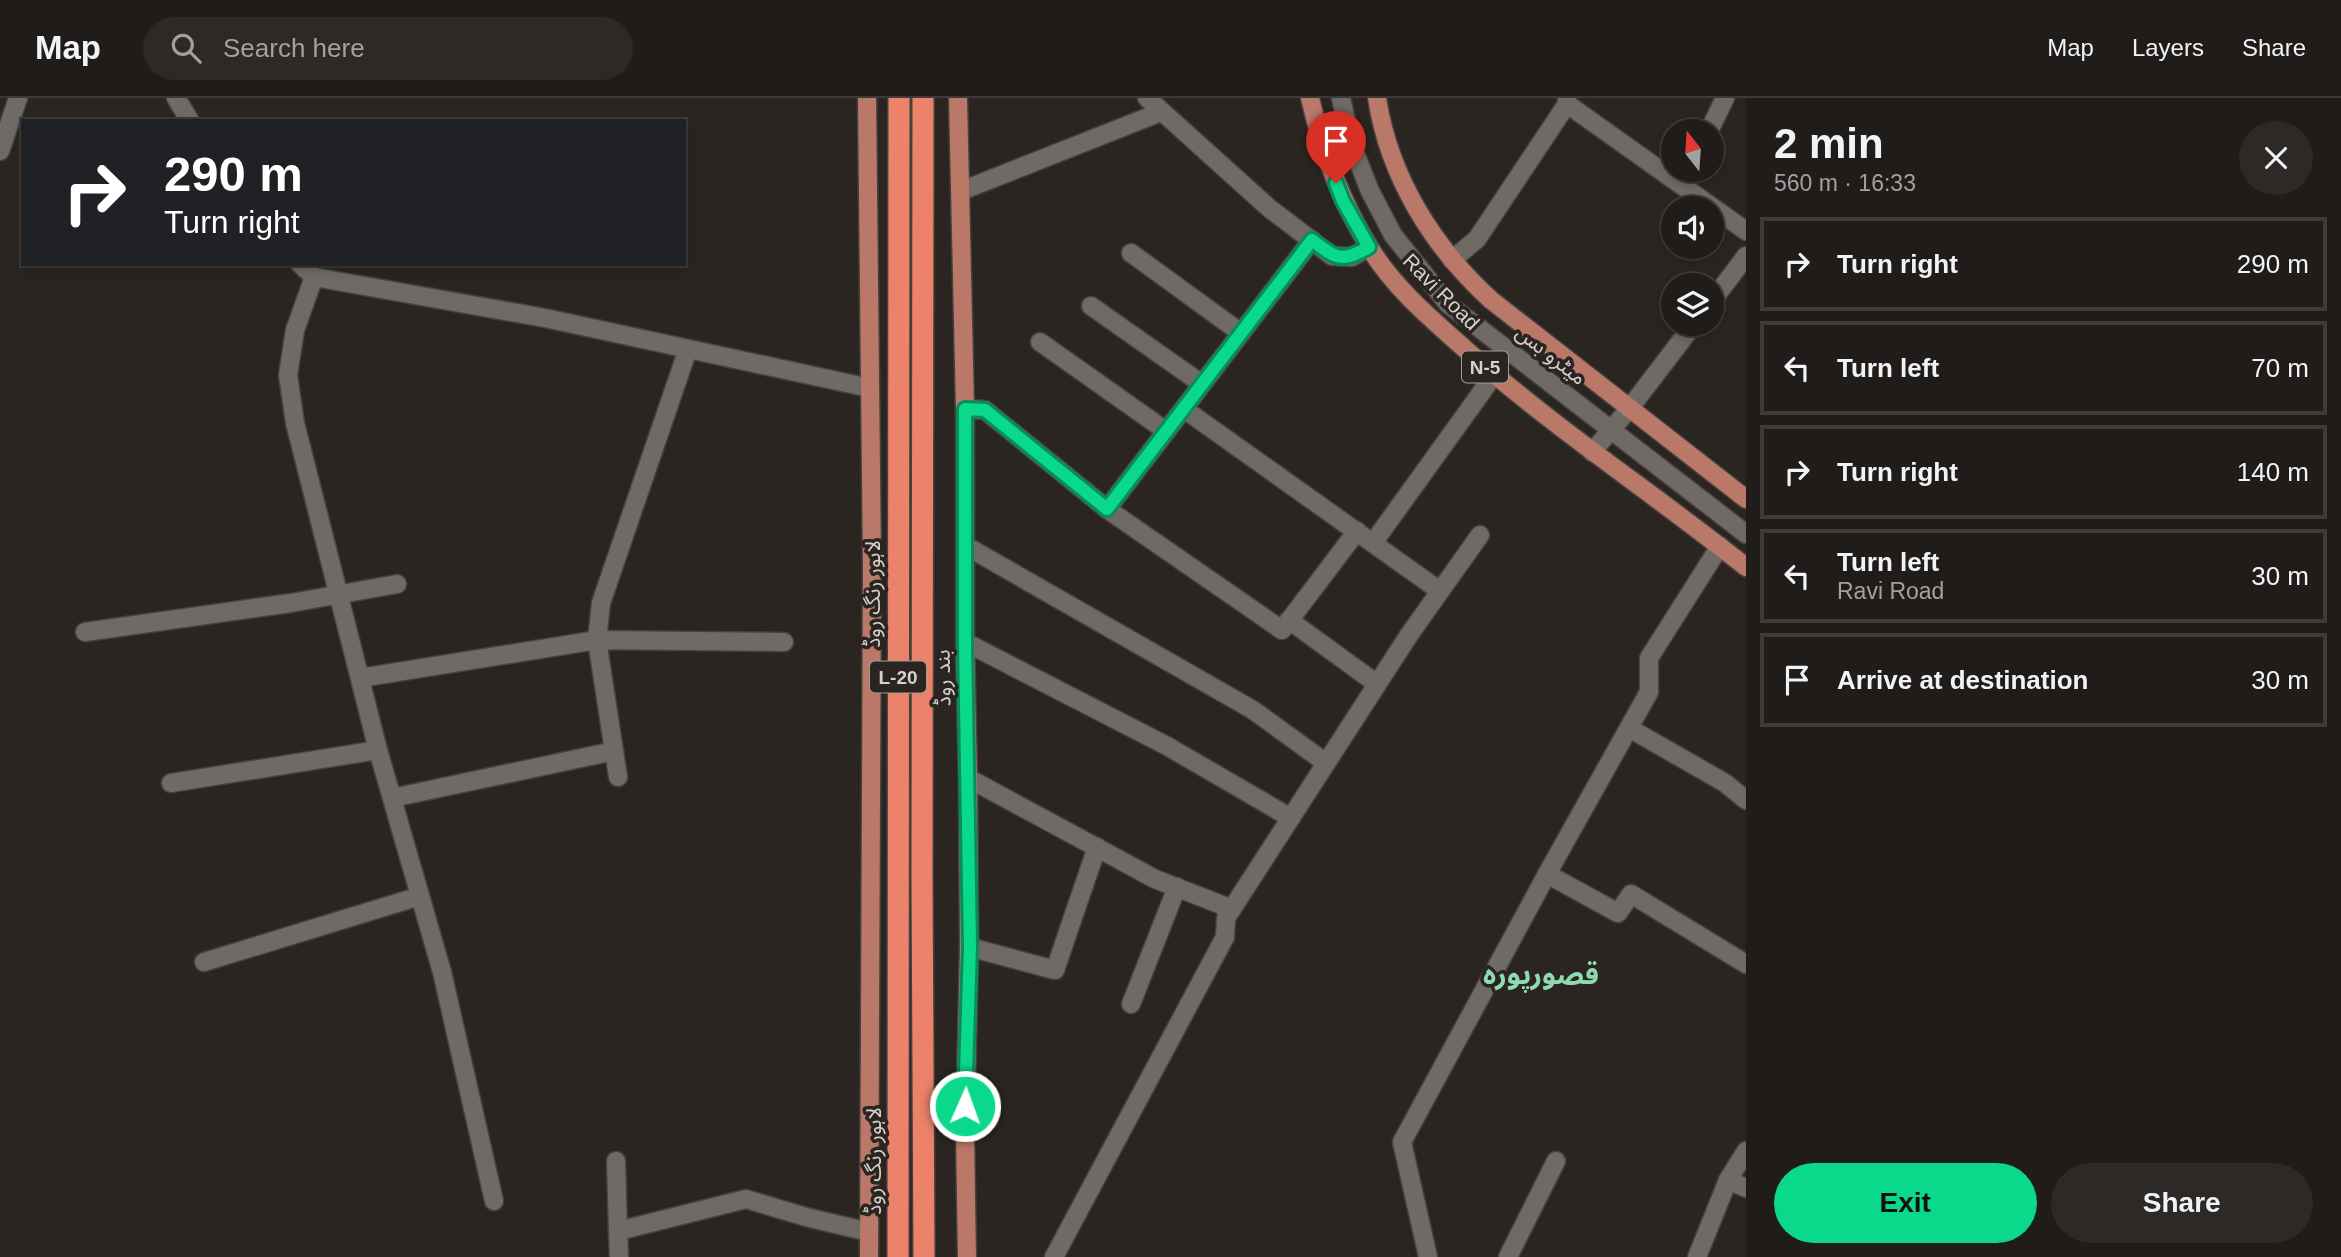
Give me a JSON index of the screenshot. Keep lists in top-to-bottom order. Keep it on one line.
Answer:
{"streets":{"highway":["لاہور رنگ روڈ","L-20"],"main road":["Ravi Road","N-5","بند روڈ"],"street":["میٹرو بس"]},"districts":["قصورپورہ"],"north":"top","page":{"header":"Map","search":"Search here","nav":["Map","Layers","Share"],"heading":["2 min","560 m · 16:33"],"turn":["290 m","Turn right"],"list":[{"name":"Turn right","value":"290 m"},{"name":"Turn left","value":"70 m"},{"name":"Turn right","value":"140 m"},{"name":"Turn left","note":"Ravi Road","value":"30 m"},{"name":"Arrive at destination","value":"30 m"}],"buttons":["Exit","Share"]}}
